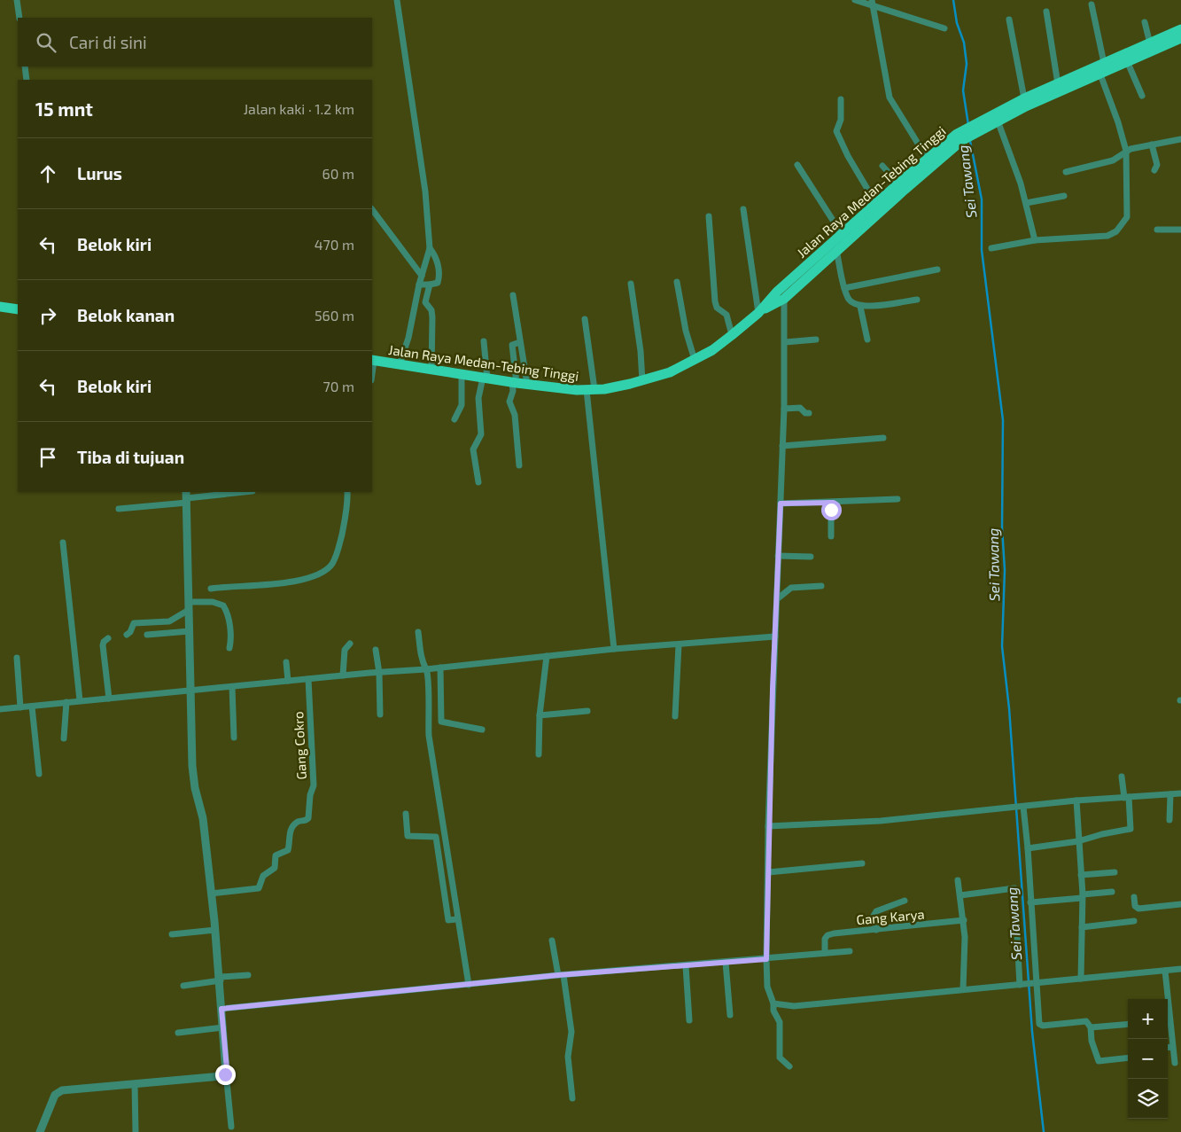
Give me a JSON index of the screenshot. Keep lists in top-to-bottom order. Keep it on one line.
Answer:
{"streets":{"highway":["Jalan Raya Medan-Tebing Tinggi"],"street":["Gang Cokro","Gang Karya"]},"water":["Sei Tawang"],"page":{"search":"Cari di sini","heading":["15 mnt","Jalan kaki · 1.2 km"],"list":[["Lurus","60 m"],["Belok kiri","470 m"],["Belok kanan","560 m"],["Belok kiri","70 m"],"Tiba di tujuan"],"map_buttons":["+","−"]}}
